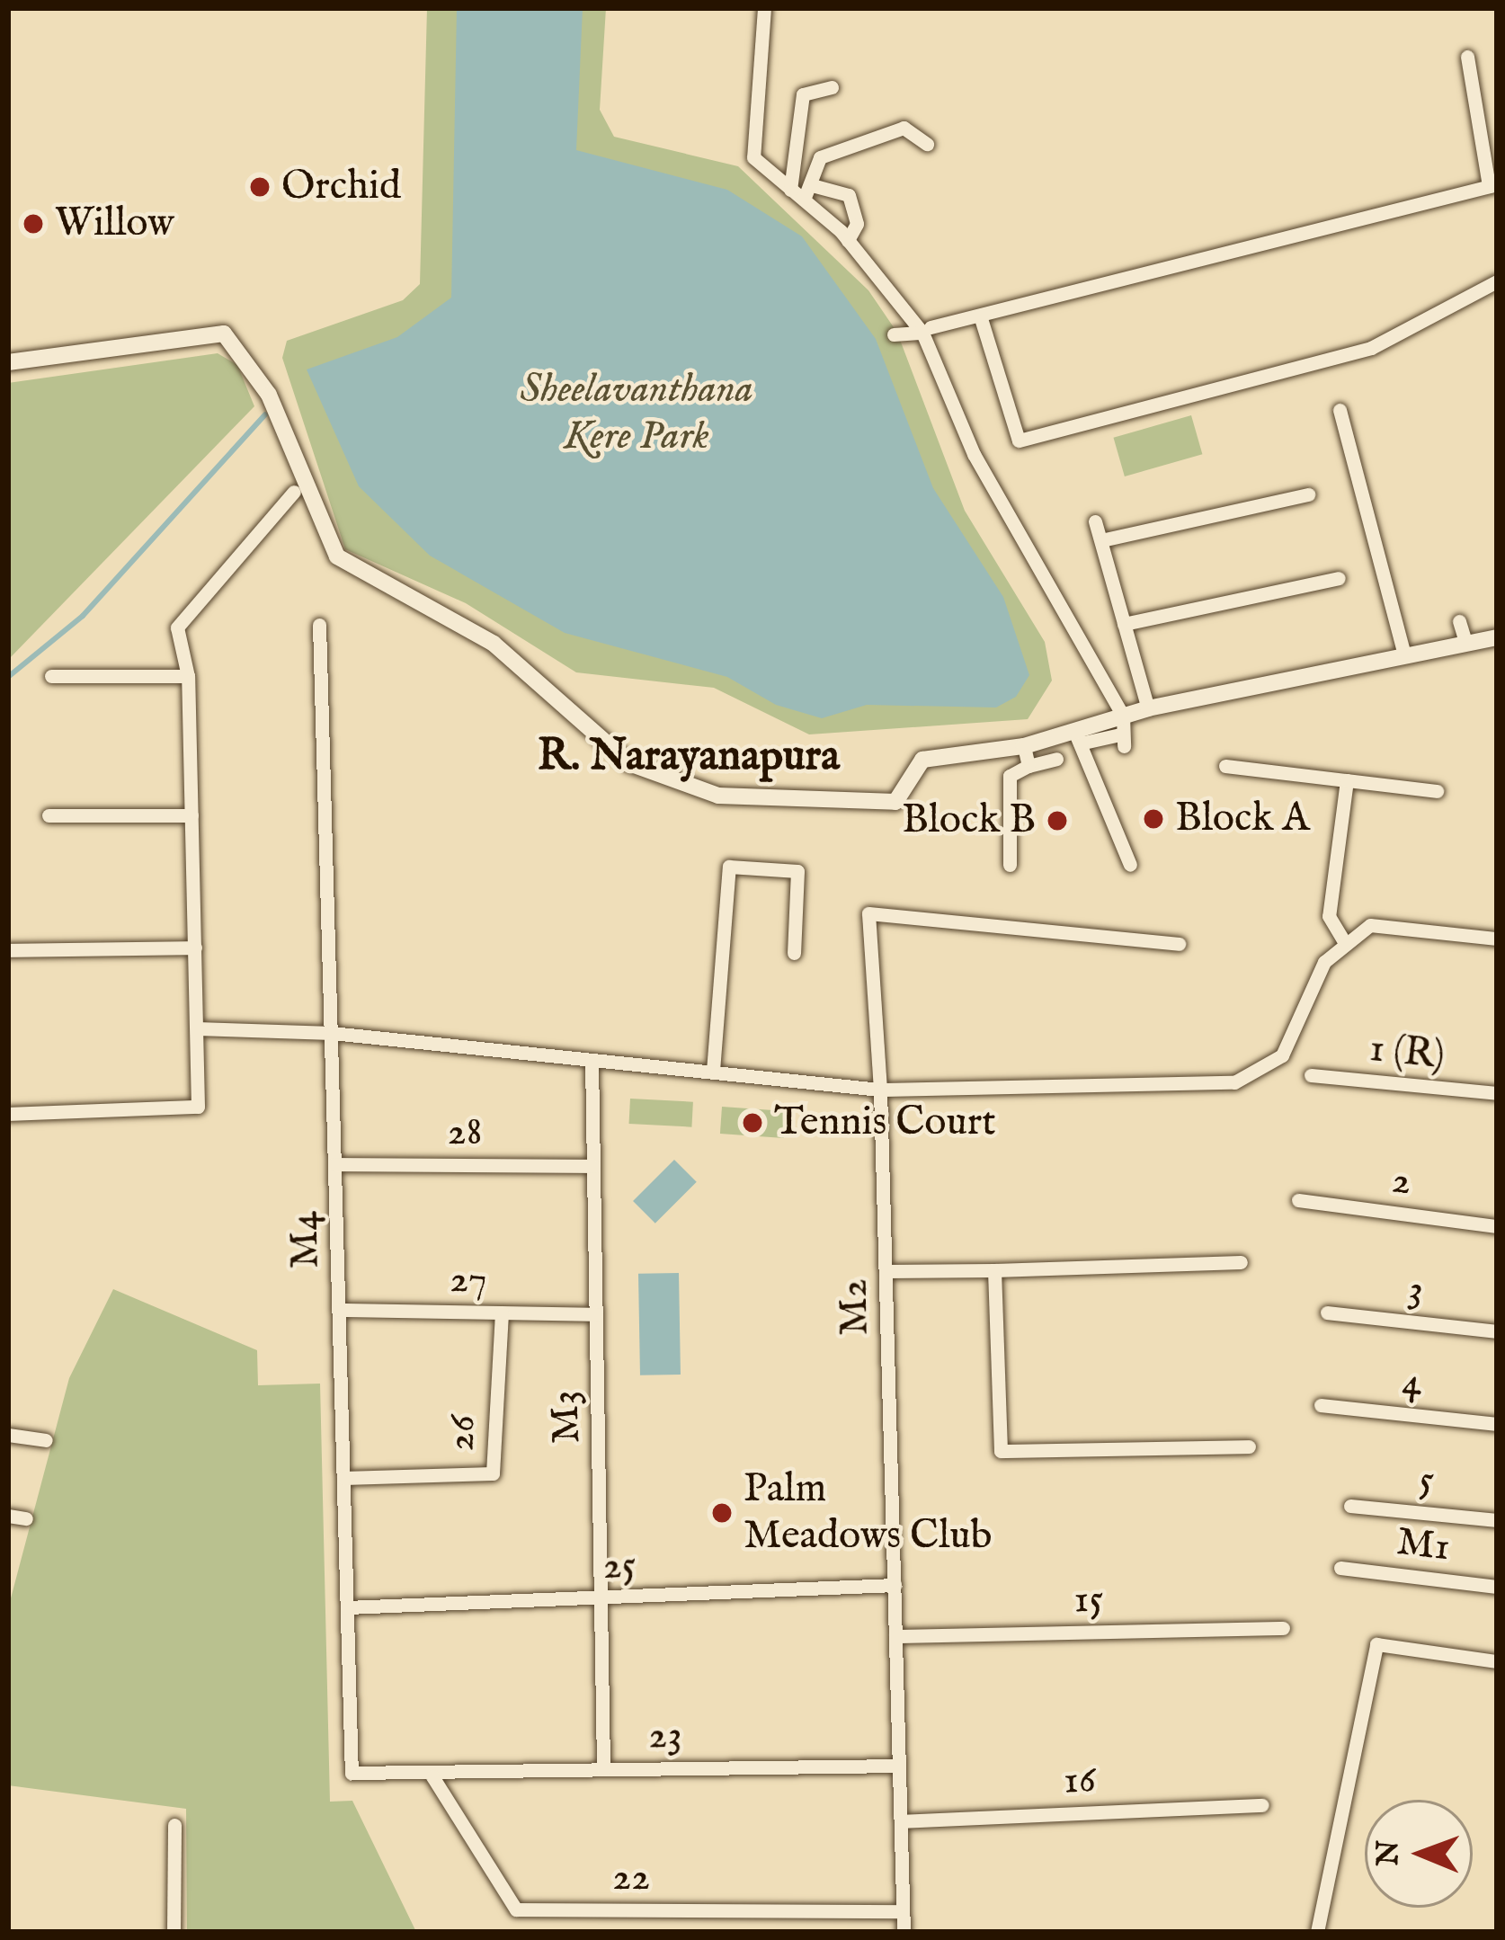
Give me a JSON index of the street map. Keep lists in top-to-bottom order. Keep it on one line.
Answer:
{"streets":{"street":["1 (R)","28","2","M4","27","3","M2","4","M3","26","5","M1","25","15","23","16","22"]},"crossings":[["28","M4"],["28","M3"],["M4","27"],["M4","26"],["M4","25"],["M4","23"],["M4","22"],["27","M3"],["27","26"],["M2","25"],["M2","15"],["M2","23"],["M2","16"],["M2","22"],["M3","25"],["M3","23"],["23","22"]],"districts":["R. Narayanapura"],"parks":["Sheelavanthana Kere Park"],"places":["Orchid","Willow","Block A","Block B","Tennis Court","Palm Meadows Club"],"north":"left"}
